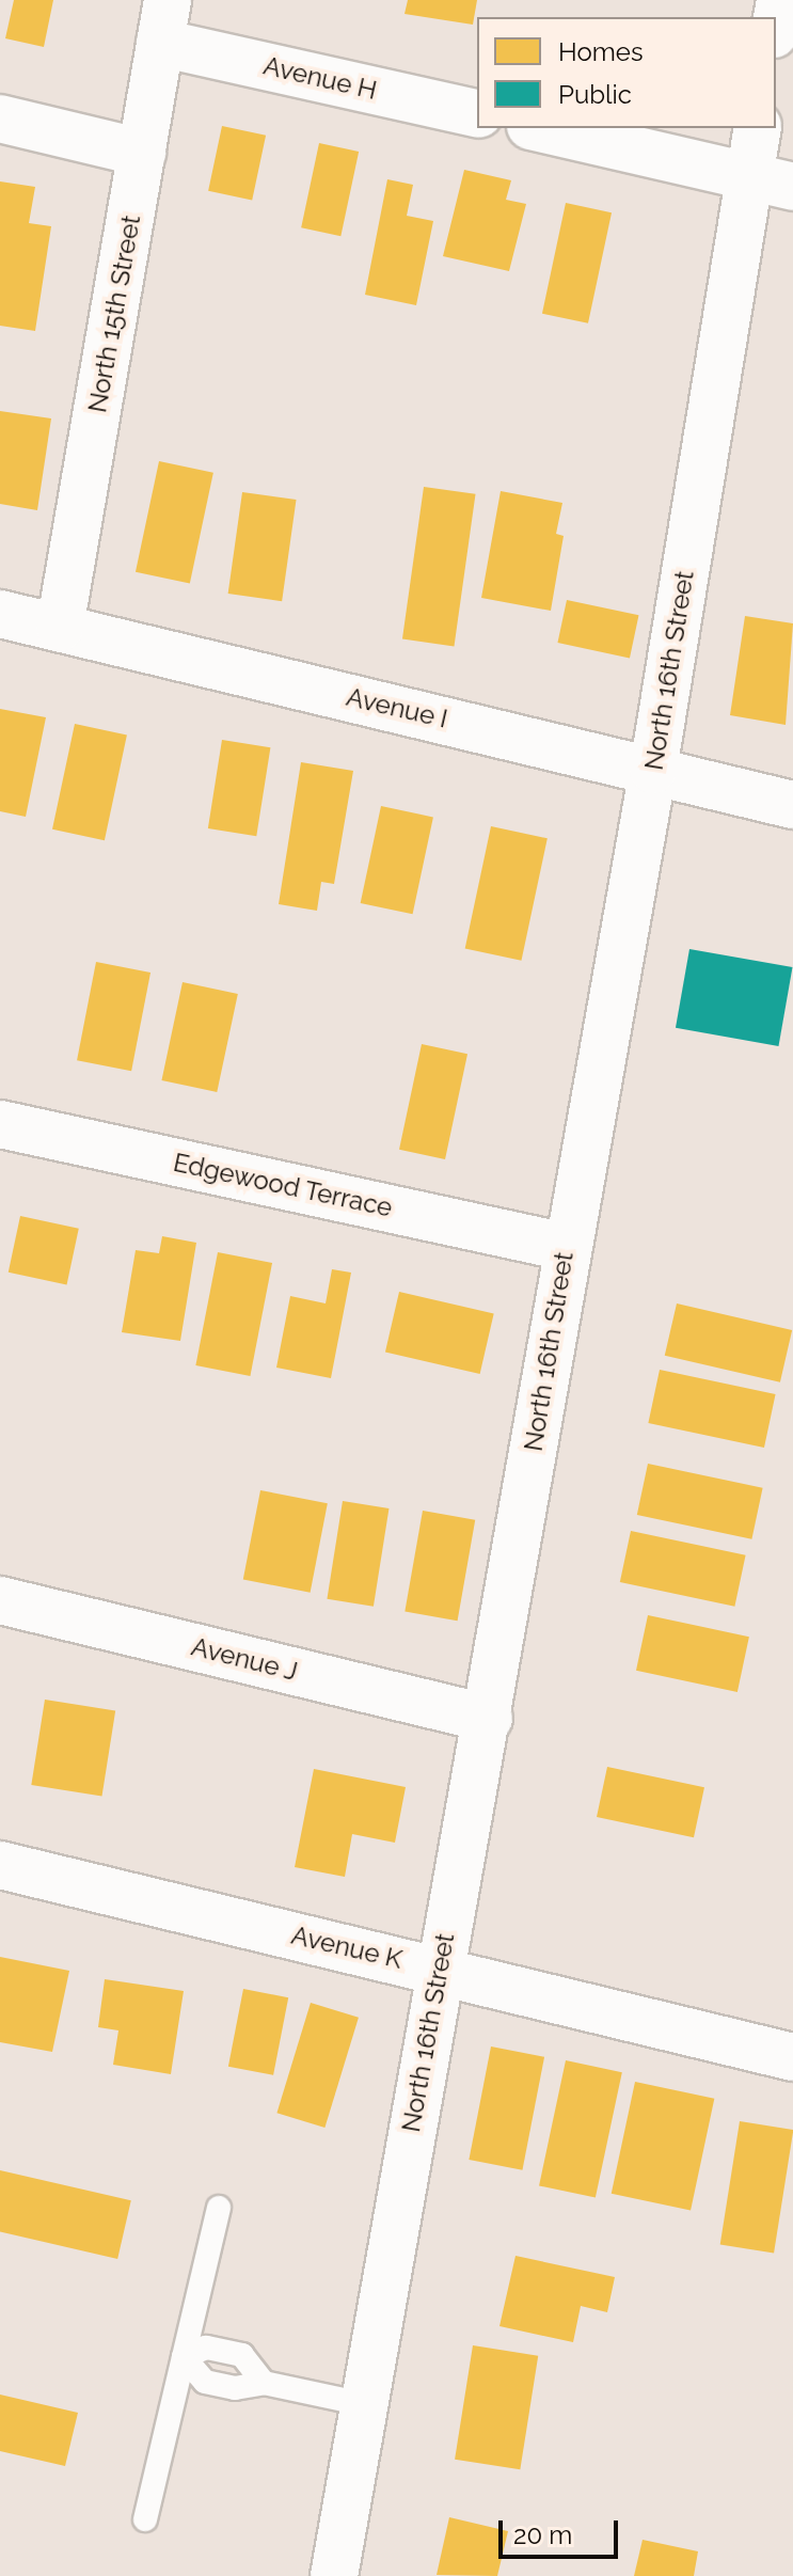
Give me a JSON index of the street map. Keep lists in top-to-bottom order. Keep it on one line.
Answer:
{"streets":{"street":["Avenue H","North 15th Street","North 16th Street","Avenue I","Edgewood Terrace","Avenue J","Avenue K"]},"crossings":[["Avenue H","North 15th Street"],["North 15th Street","Avenue I"],["North 16th Street","Avenue I"],["North 16th Street","Edgewood Terrace"],["North 16th Street","Avenue J"],["North 16th Street","Avenue K"]],"legend":["Homes","Public"],"scale_bar":"20 m"}
